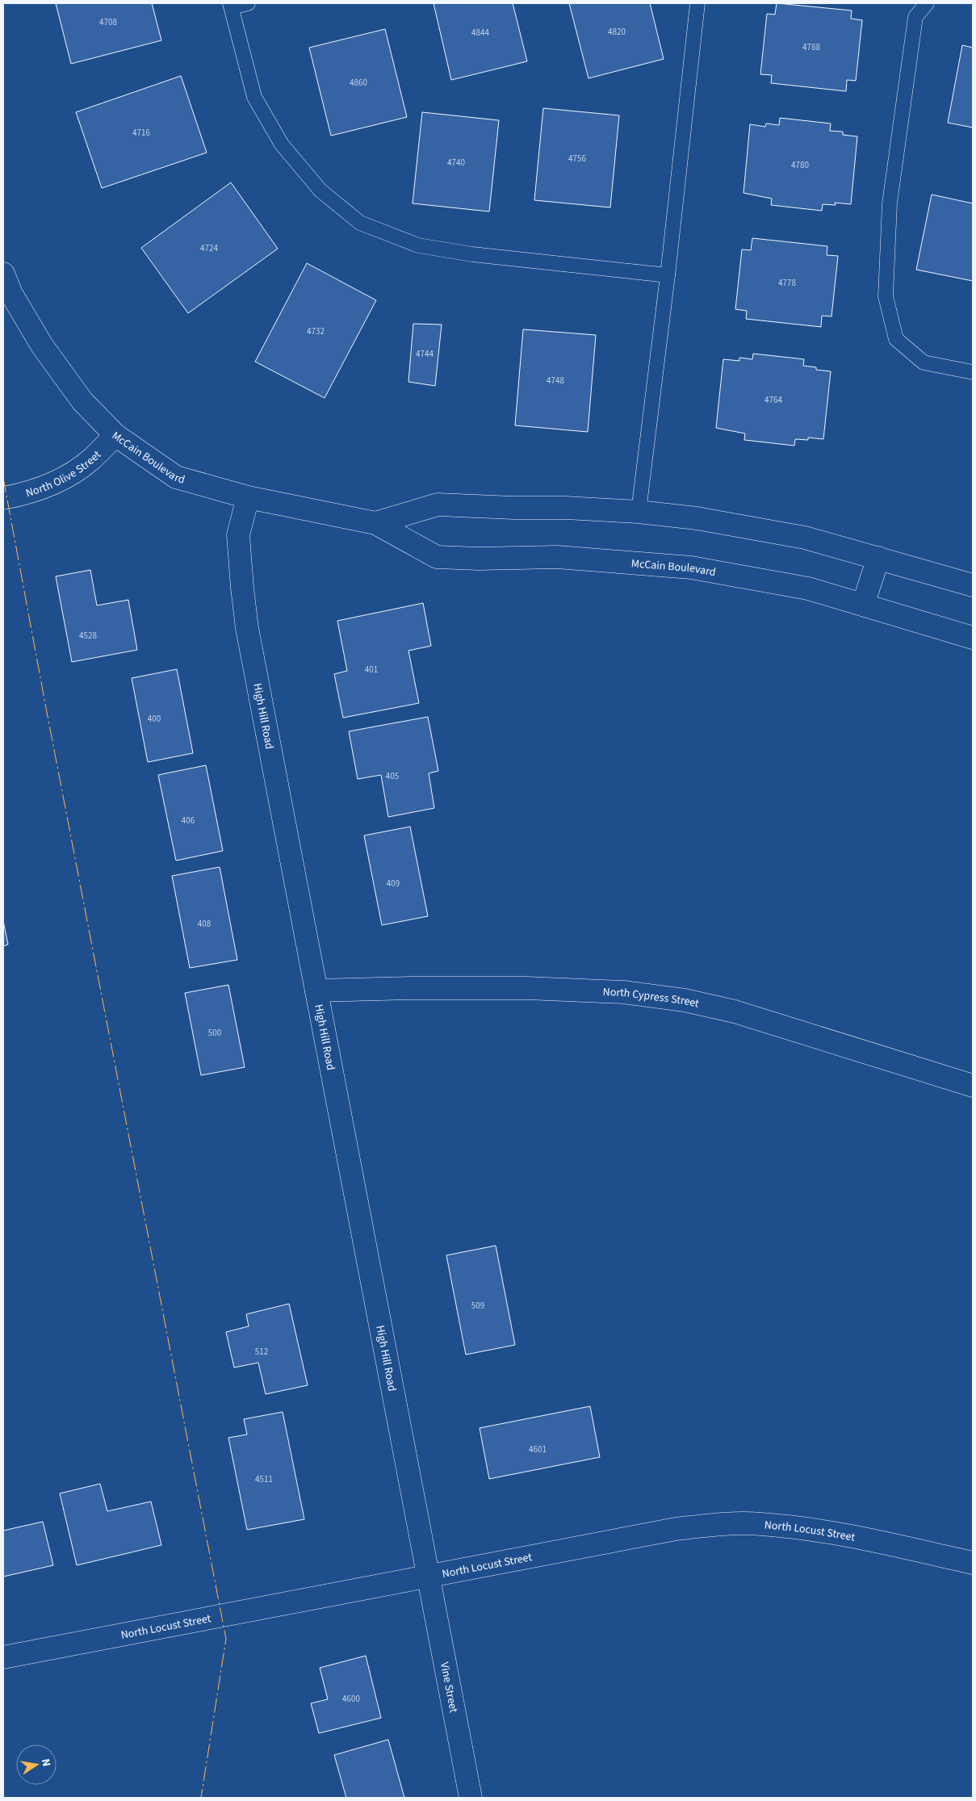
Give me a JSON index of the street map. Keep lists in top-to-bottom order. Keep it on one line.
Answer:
{"streets":{"street":["McCain Boulevard","North Olive Street","High Hill Road","North Cypress Street","North Locust Street","Vine Street"]},"crossings":[["McCain Boulevard","North Olive Street"],["McCain Boulevard","High Hill Road"],["High Hill Road","North Cypress Street"],["High Hill Road","North Locust Street"],["High Hill Road","Vine Street"],["North Locust Street","Vine Street"]],"house_numbers":["4708","4820","4844","4788","4860","4716","4756","4740","4780","4724","4778","4732","4744","4748","4764","4528","401","400","405","406","409","408","500","509","512","4601","4511","4600"],"north":"right"}
